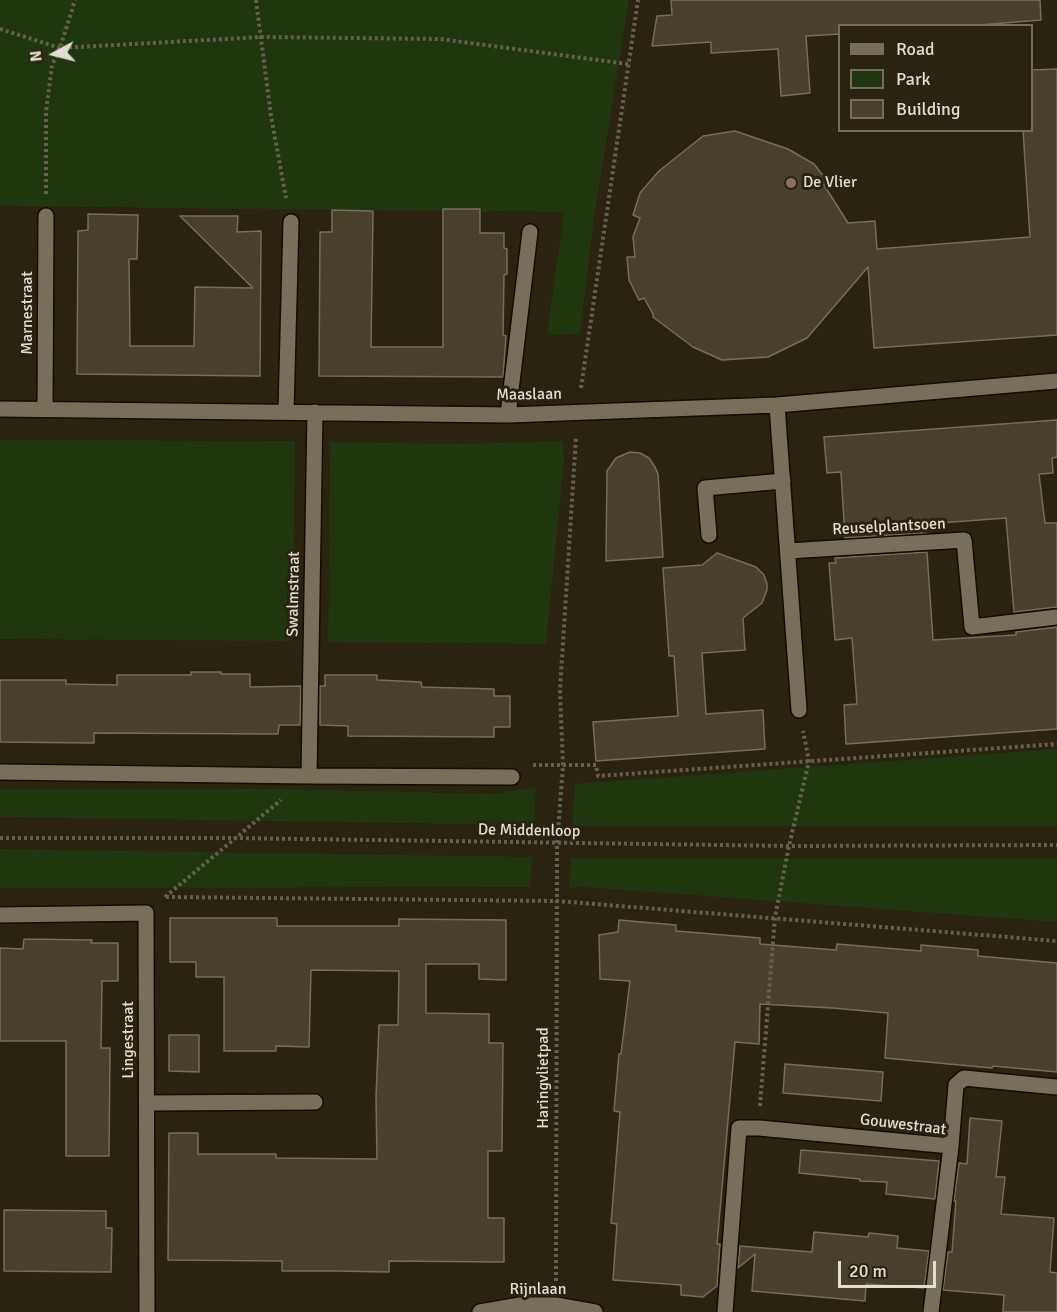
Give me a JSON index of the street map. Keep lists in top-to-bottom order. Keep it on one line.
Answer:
{"streets":{"street":["Marnestraat","Maaslaan","Reuselplantsoen","Swalmstraat","Lingestraat","Gouwestraat","Rijnlaan"],"path":["De Middenloop","Haringvlietpad"]},"crossings":[["Marnestraat","Maaslaan"],["Maaslaan","Swalmstraat"],["De Middenloop","Haringvlietpad"],["Haringvlietpad","Rijnlaan"]],"places":["De Vlier"],"legend":["Road","Park","Building"],"scale_bar":"20 m","north":"left"}
